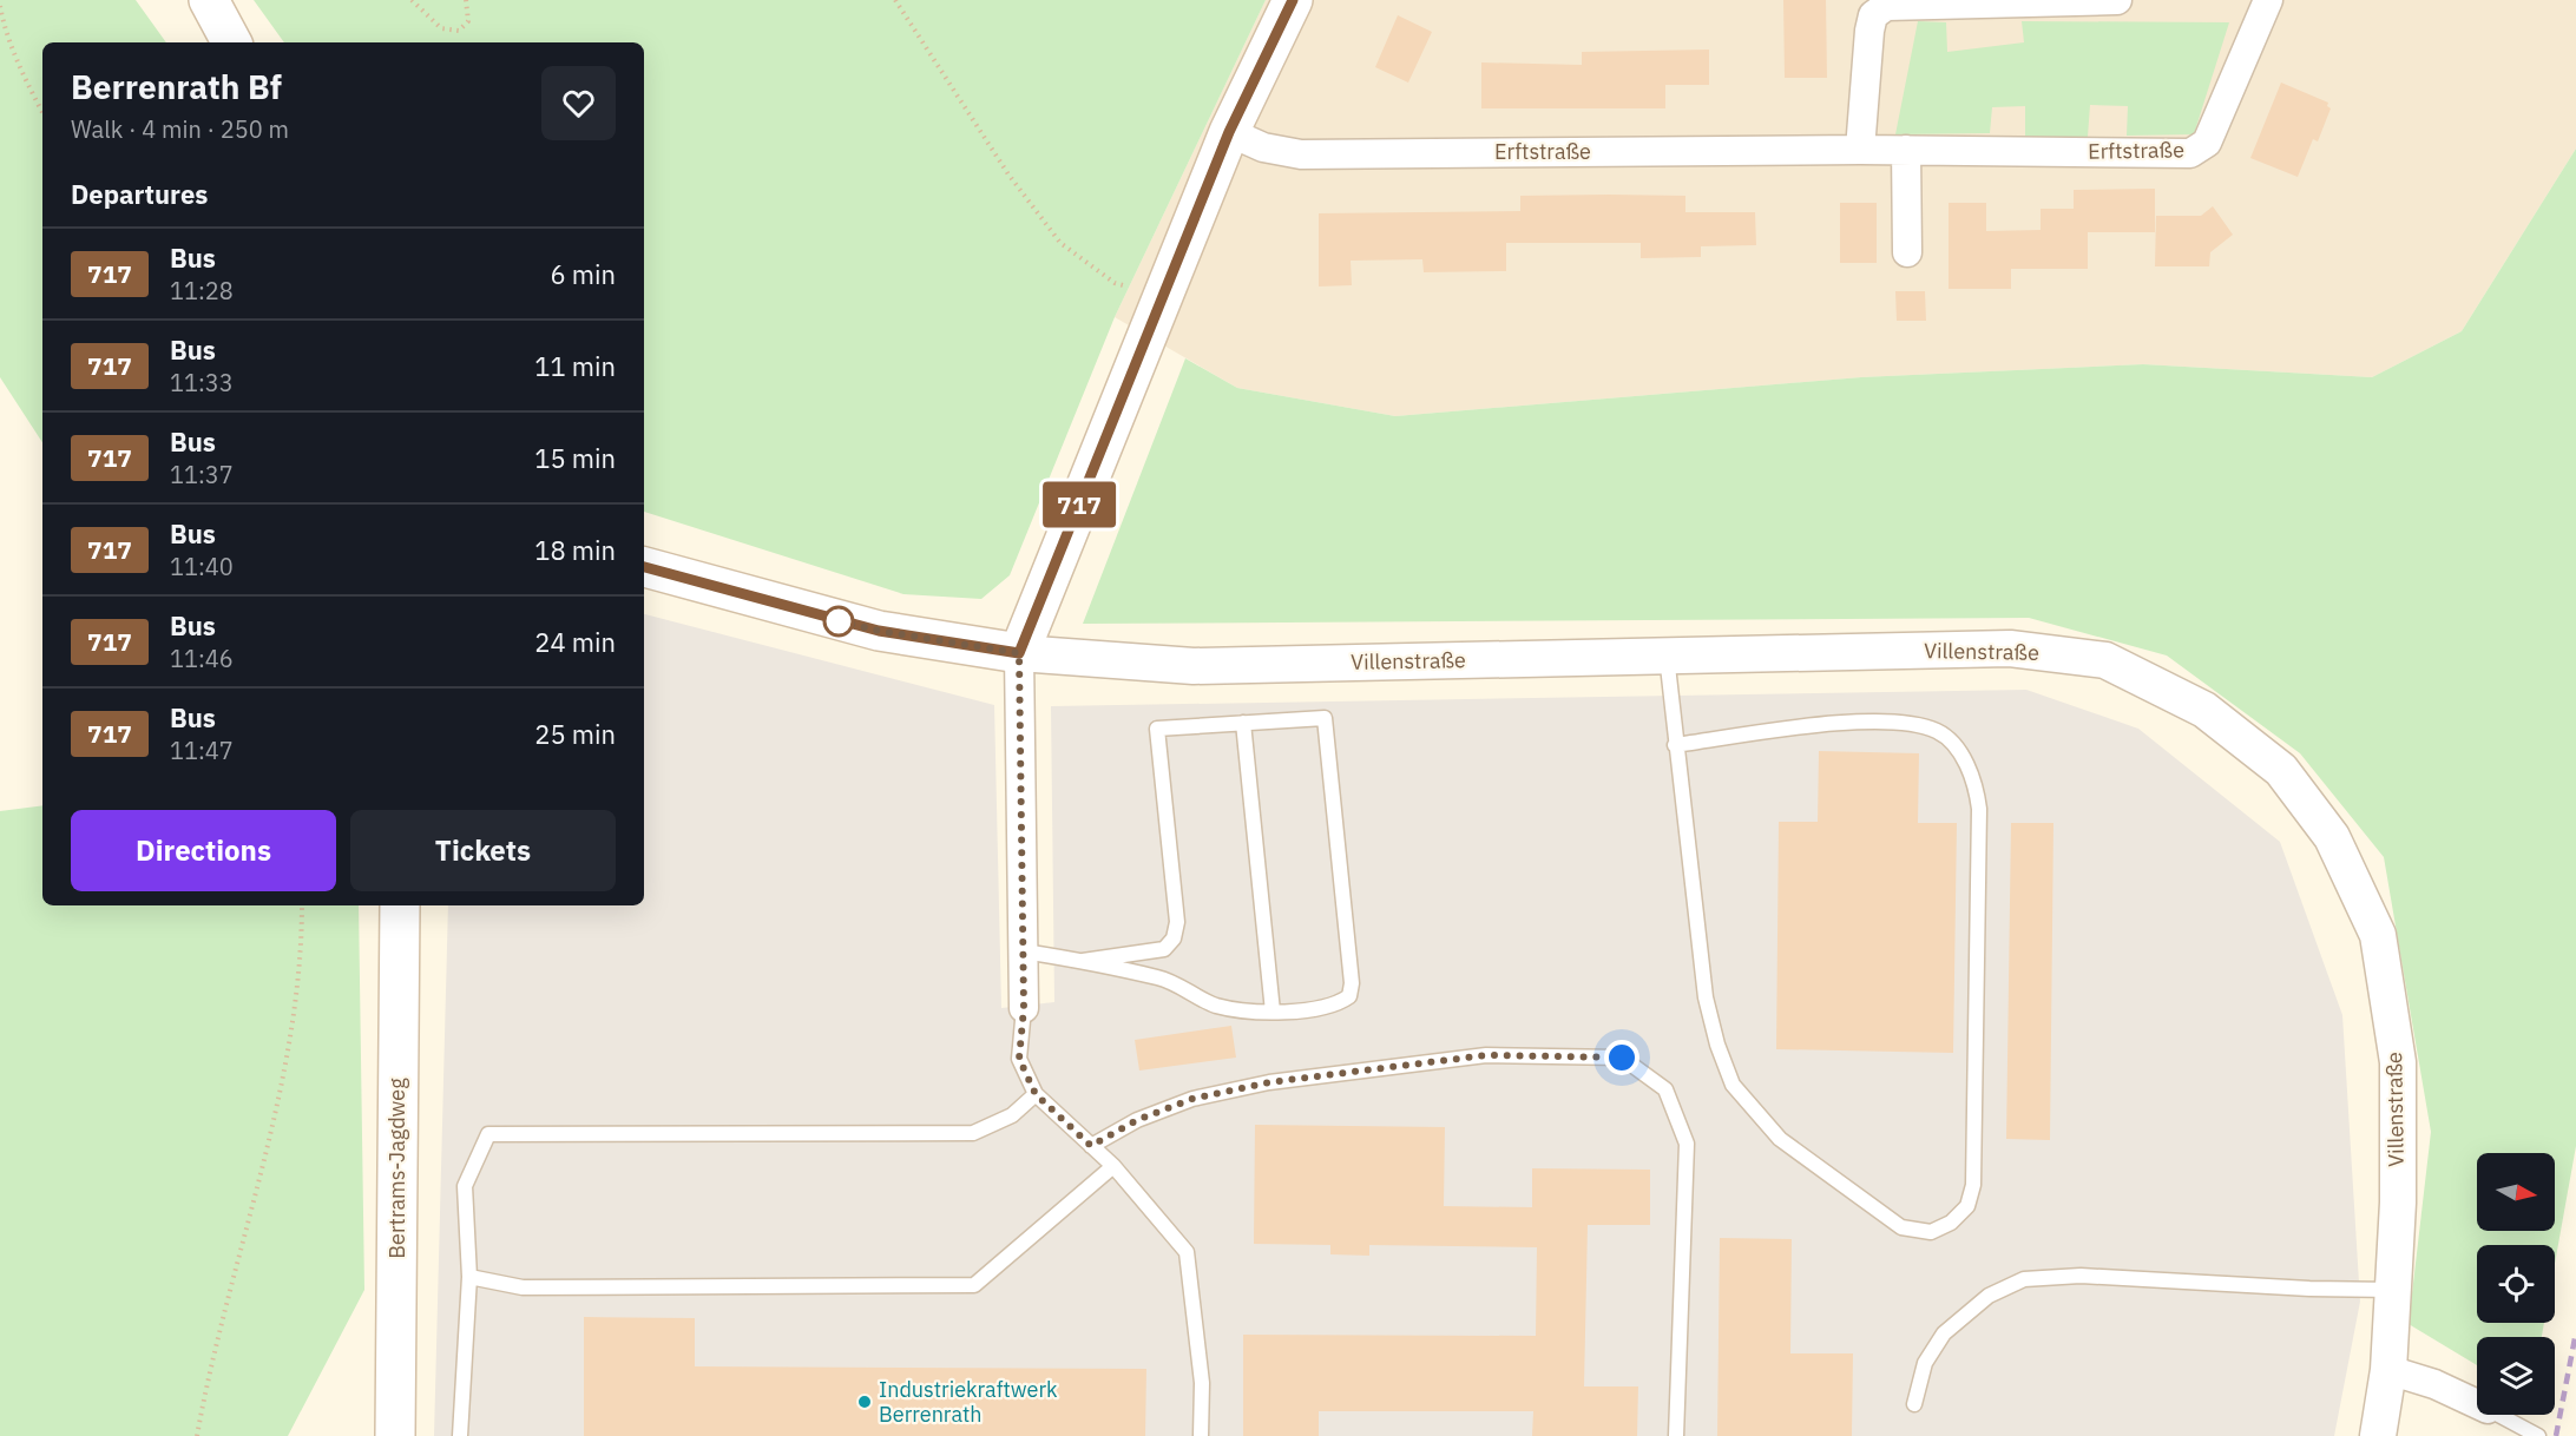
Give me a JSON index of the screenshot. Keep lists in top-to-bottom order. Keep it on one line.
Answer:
{"streets":{"main road":["Villenstraße","Bertrams-Jagdweg"],"street":["Erftstraße"]},"places":["Industriekraftwerk Berrenrath"],"lines":["bus line 717"],"north":"right","page":{"on_map":"717","heading":[["Berrenrath Bf","Walk · 4 min · 250 m"],"Departures"],"list":[{"mark":"717","name":"Bus","note":"11:28","value":"6 min"},{"mark":"717","name":"Bus","note":"11:33","value":"11 min"},{"mark":"717","name":"Bus","note":"11:37","value":"15 min"},{"mark":"717","name":"Bus","note":"11:40","value":"18 min"},{"mark":"717","name":"Bus","note":"11:46","value":"24 min"},{"mark":"717","name":"Bus","note":"11:47","value":"25 min"}],"buttons":["Directions","Tickets"]}}
